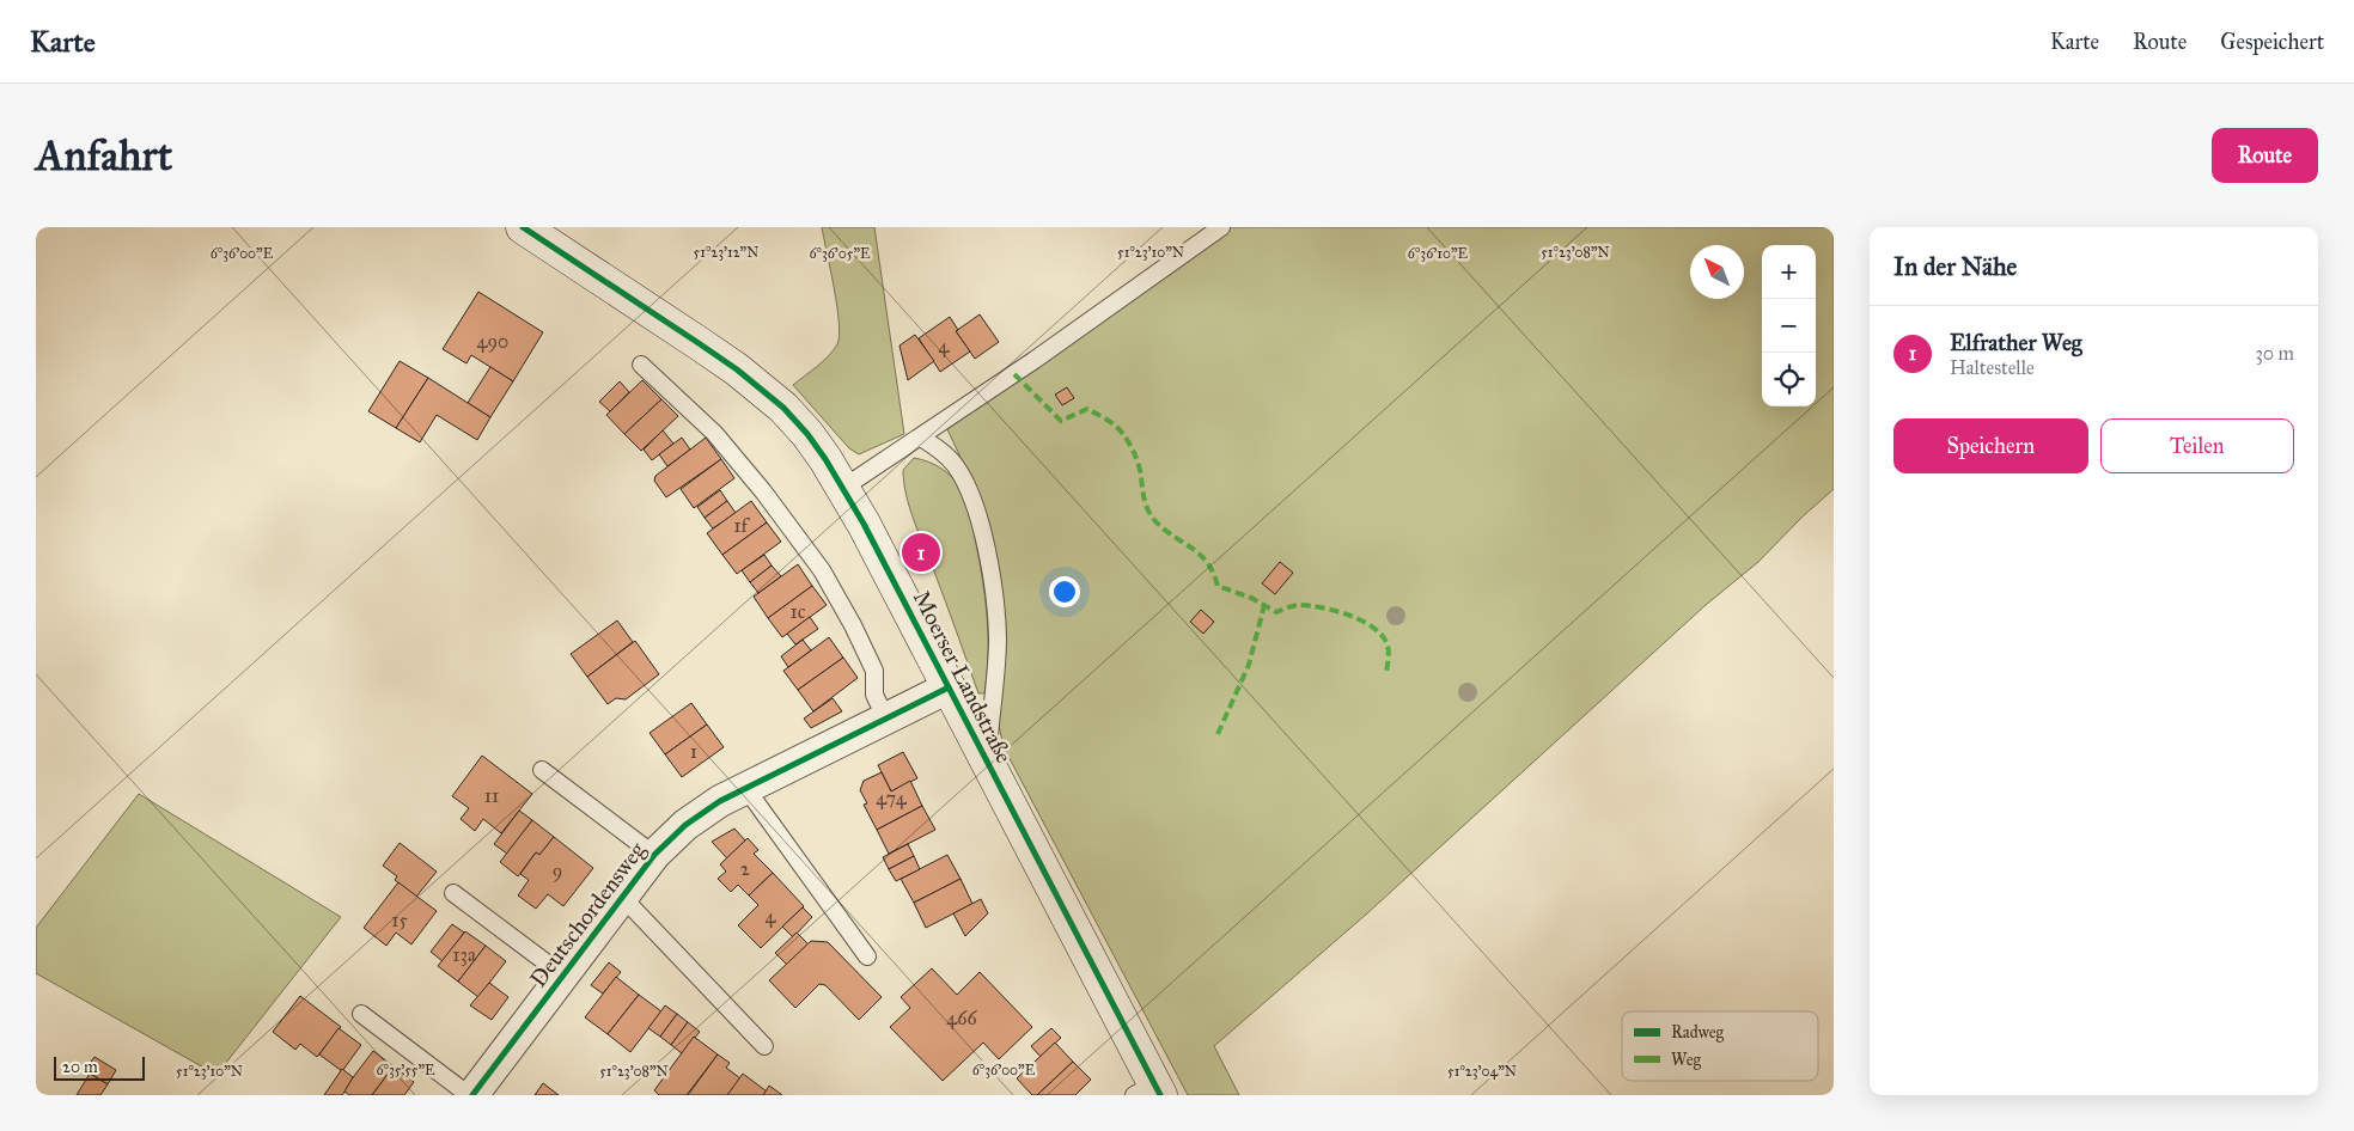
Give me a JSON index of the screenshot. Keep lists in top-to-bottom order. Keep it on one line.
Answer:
{"streets":{"main road":["Moerser Landstraße"],"street":["Deutschordensweg"]},"crossings":[["Moerser Landstraße","Deutschordensweg"]],"house_numbers":["490","4","1f","1c","1","11","474","2","9","4","15","13a","466"],"legend":["Radweg","Weg"],"scale_bar":"20 m","north":"top left","page":{"header":"Karte","nav":["Karte","Route","Gespeichert"],"buttons":["Route",["Speichern","Teilen"]],"title":"Anfahrt","heading":"In der Nähe","map_buttons":["+","−"],"list":[{"mark":"1","name":"Elfrather Weg","note":"Haltestelle","value":"30 m"}],"pins":"1","scale":"20 m"},"coordinates":["51°23'12\"N","51°23'10\"N","51°23'08\"N","6°36'00\"E","6°36'10\"E","6°36'05\"E","6°35'55\"E","51°23'04\"N"]}
